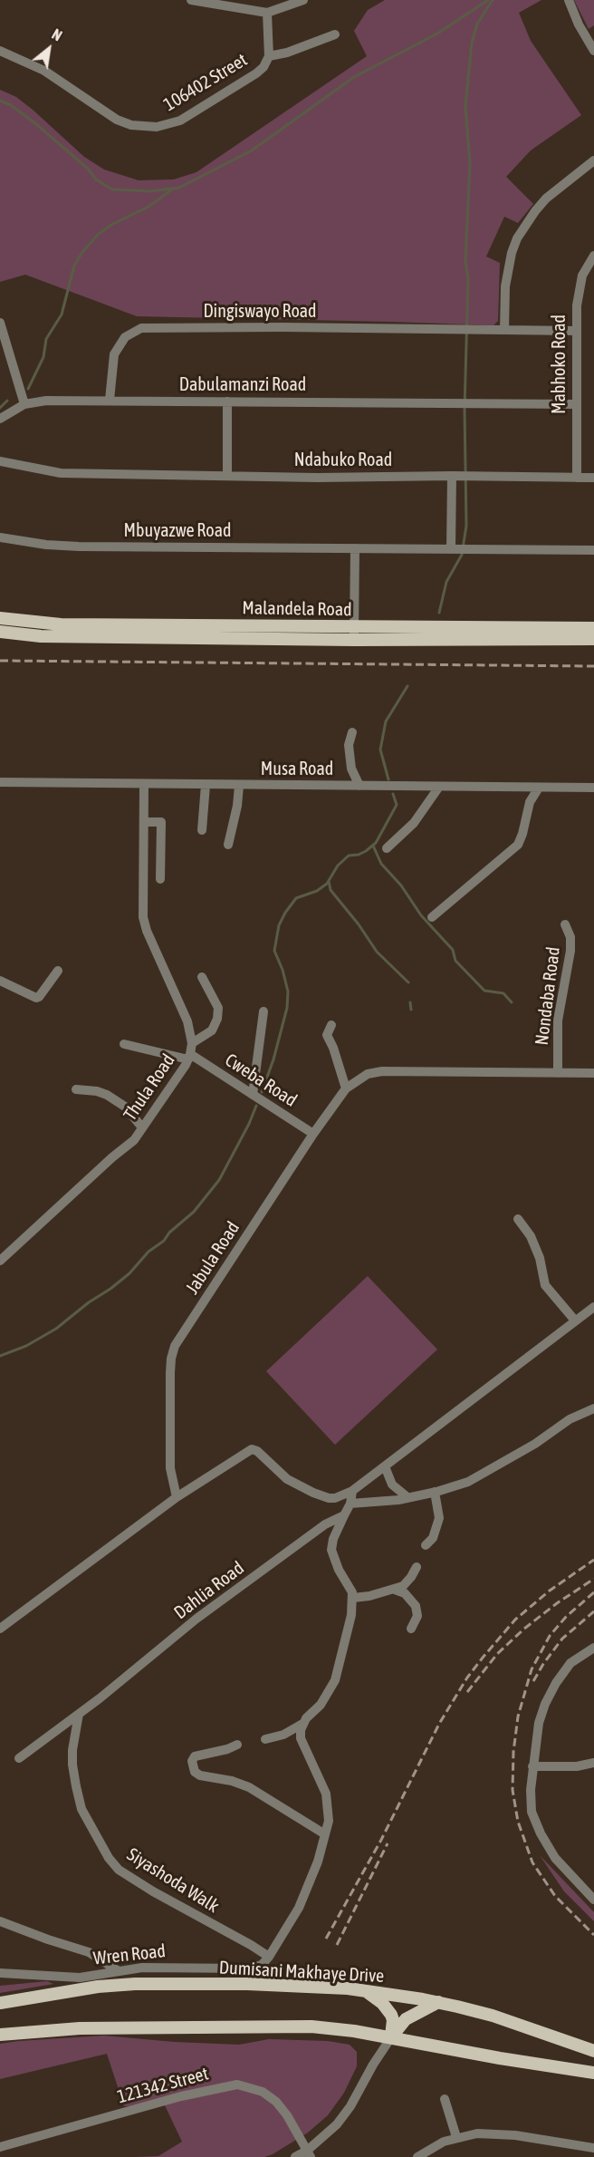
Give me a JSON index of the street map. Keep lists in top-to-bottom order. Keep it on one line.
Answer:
{"streets":{"main road":["Malandela Road","Dumisani Makhaye Drive"],"street":["106402 Street","Dingiswayo Road","Mabhoko Road","Dabulamanzi Road","Ndabuko Road","Mbuyazwe Road","Musa Road","Nondaba Road","Cweba Road","Thula Road","Jabula Road","Dahlia Road","Siyashoda Walk","Wren Road","121342 Street"]},"crossings":[["Dingiswayo Road","Mabhoko Road"],["Dingiswayo Road","Dabulamanzi Road"],["Mabhoko Road","Dabulamanzi Road"],["Mabhoko Road","Ndabuko Road"],["Musa Road","Thula Road"],["Nondaba Road","Jabula Road"],["Cweba Road","Thula Road"],["Cweba Road","Jabula Road"],["Dahlia Road","Siyashoda Walk"],["Siyashoda Walk","Wren Road"]],"north":"top right"}
